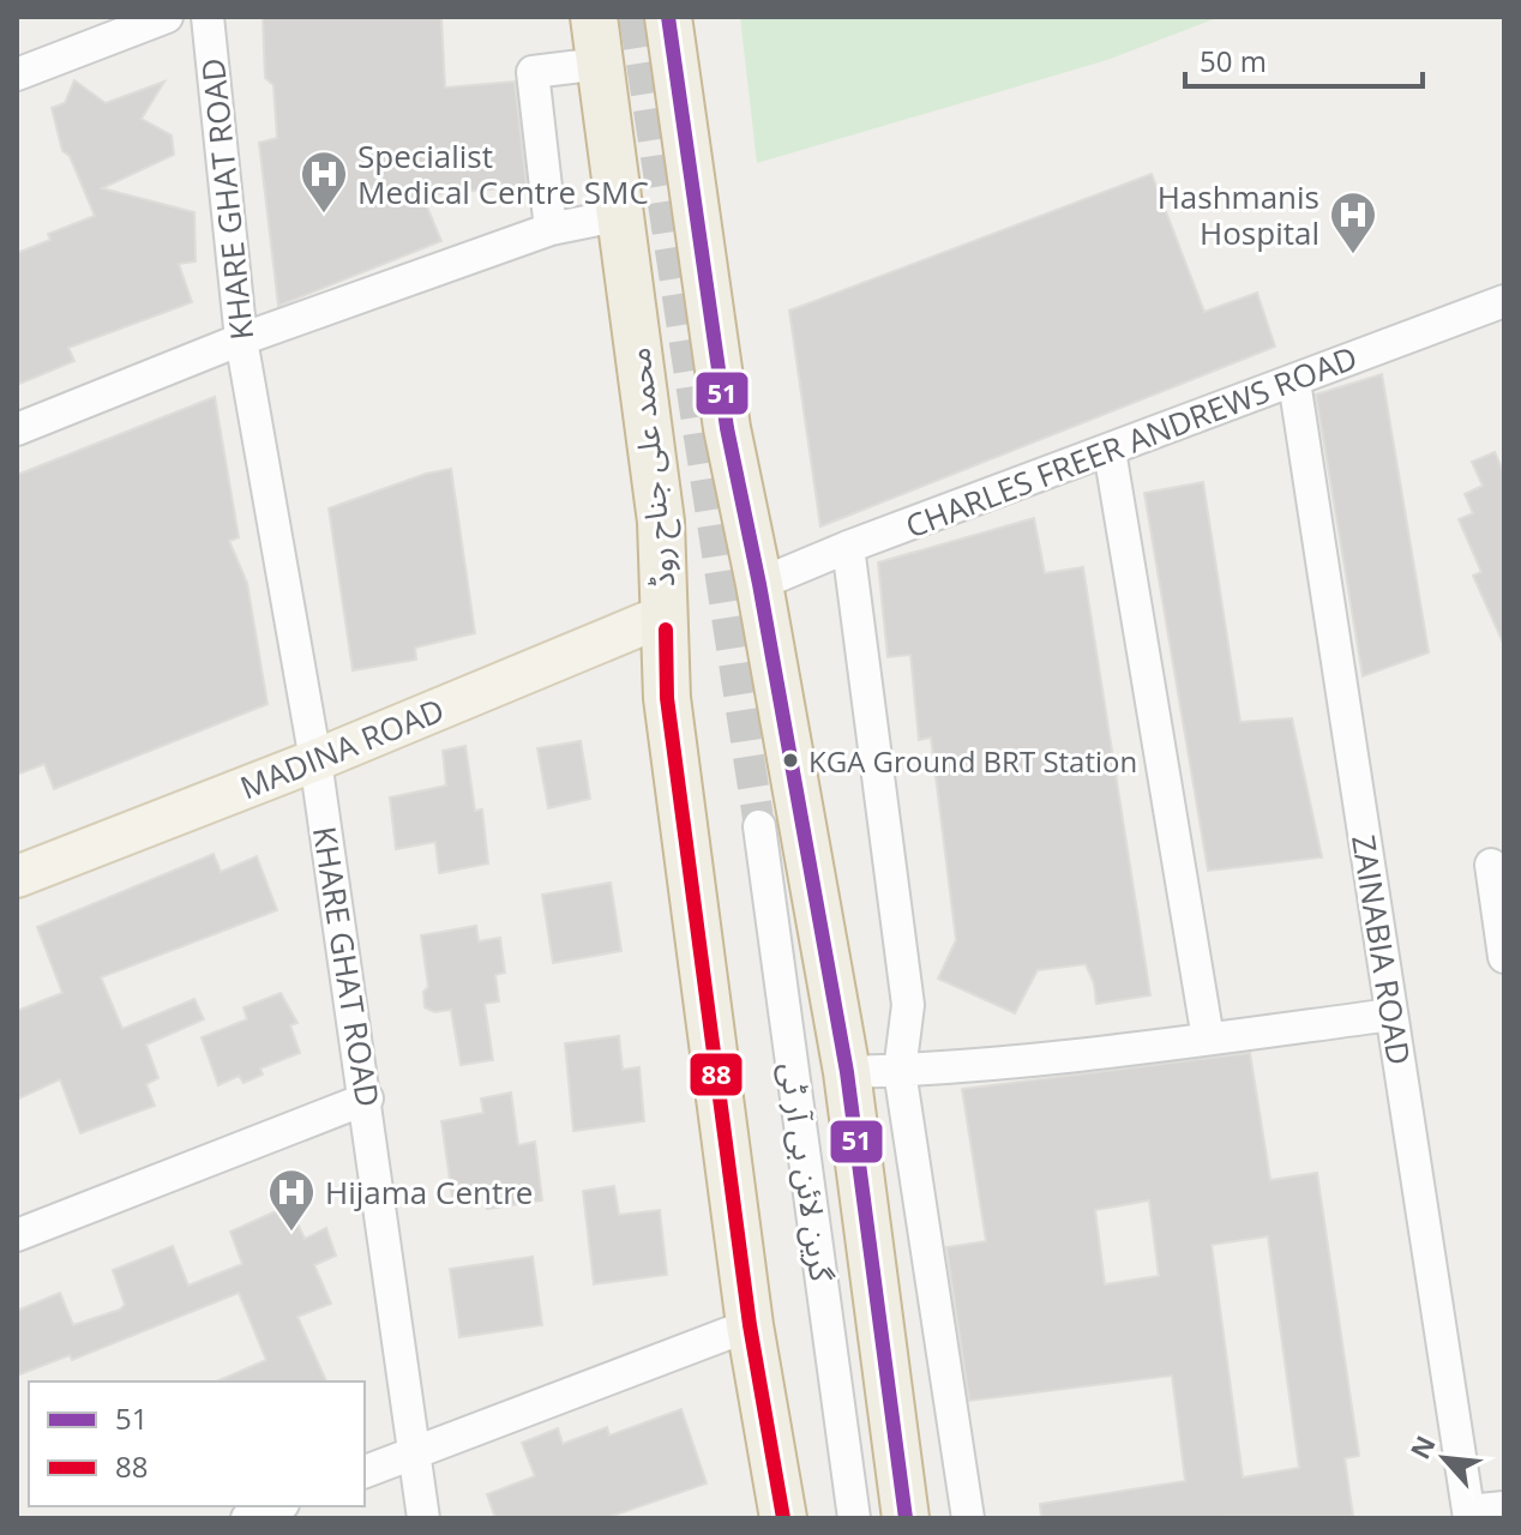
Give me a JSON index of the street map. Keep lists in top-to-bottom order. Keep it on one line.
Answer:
{"streets":{"highway":["محمد علی جناح روڈ"],"main road":["MADINA ROAD"],"street":["KHARE GHAT ROAD","CHARLES FREER ANDREWS ROAD","ZAINABIA ROAD","گرین لائن بی آر ٹی"]},"crossings":[["KHARE GHAT ROAD","MADINA ROAD"],["CHARLES FREER ANDREWS ROAD","ZAINABIA ROAD"],["محمد علی جناح روڈ","MADINA ROAD"]],"places":{"hospital":["Specialist Medical Centre SMC","Hashmanis Hospital","Hijama Centre"],"other":["KGA Ground BRT Station"]},"lines":["transit line 51","transit line 88"],"legend":["51","88"],"scale_bar":"50 m","north":"top left"}
